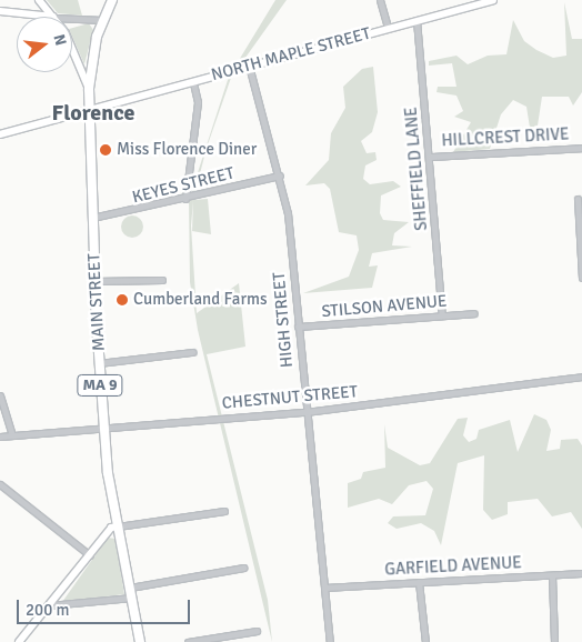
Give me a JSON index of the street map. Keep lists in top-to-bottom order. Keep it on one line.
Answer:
{"streets":{"highway":["MAIN STREET","MA 9"],"main road":["NORTH MAPLE STREET"],"street":["HILLCREST DRIVE","SHEFFIELD LANE","KEYES STREET","STILSON AVENUE","HIGH STREET","CHESTNUT STREET","GARFIELD AVENUE"]},"crossings":[["NORTH MAPLE STREET","SHEFFIELD LANE"],["NORTH MAPLE STREET","MAIN STREET"],["NORTH MAPLE STREET","HIGH STREET"],["NORTH MAPLE STREET","MA 9"],["HILLCREST DRIVE","SHEFFIELD LANE"],["SHEFFIELD LANE","STILSON AVENUE"],["KEYES STREET","MAIN STREET"],["KEYES STREET","HIGH STREET"],["MAIN STREET","MA 9"],["MAIN STREET","CHESTNUT STREET"],["STILSON AVENUE","HIGH STREET"],["HIGH STREET","CHESTNUT STREET"],["HIGH STREET","GARFIELD AVENUE"]],"districts":["Florence"],"places":["Miss Florence Diner","Cumberland Farms"],"scale_bar":"200 m","north":"right"}
